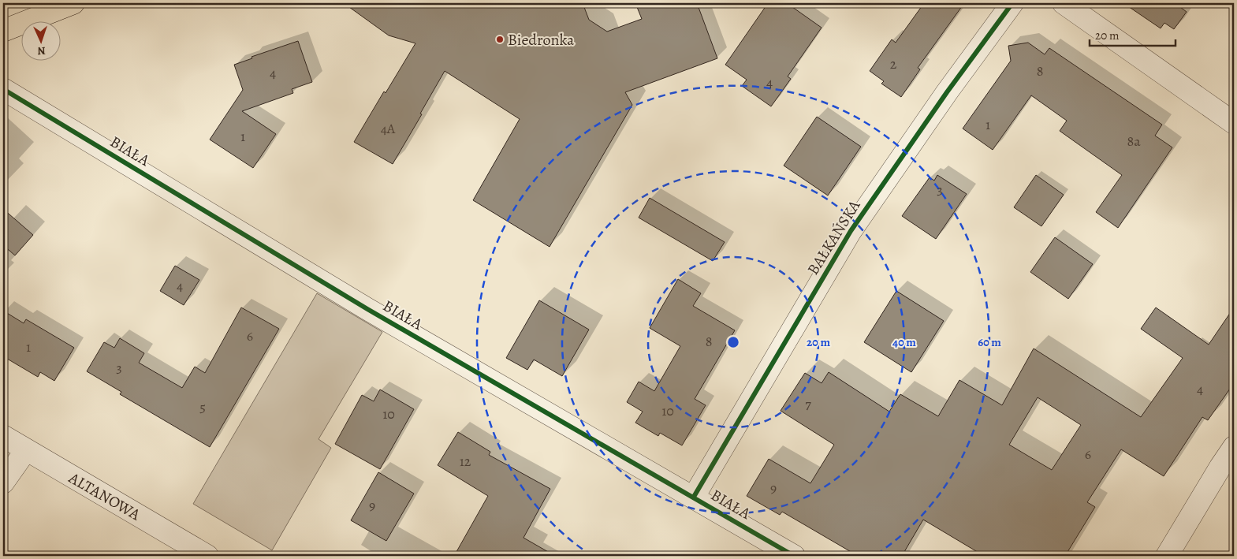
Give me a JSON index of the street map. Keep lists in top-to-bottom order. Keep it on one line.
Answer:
{"streets":{"street":["BIAŁA","BAŁKAŃSKA","ALTANOWA"]},"crossings":[["BIAŁA","BAŁKAŃSKA"]],"places":["Biedronka"],"house_numbers":["2","8","4","4","1","4A","1","8a","3","4","6","8","1","3","4","7","5","10","10","6","12","9","9"],"scale_bar":"20 m","north":"bottom","rings":["20 m","40 m","60 m"]}
